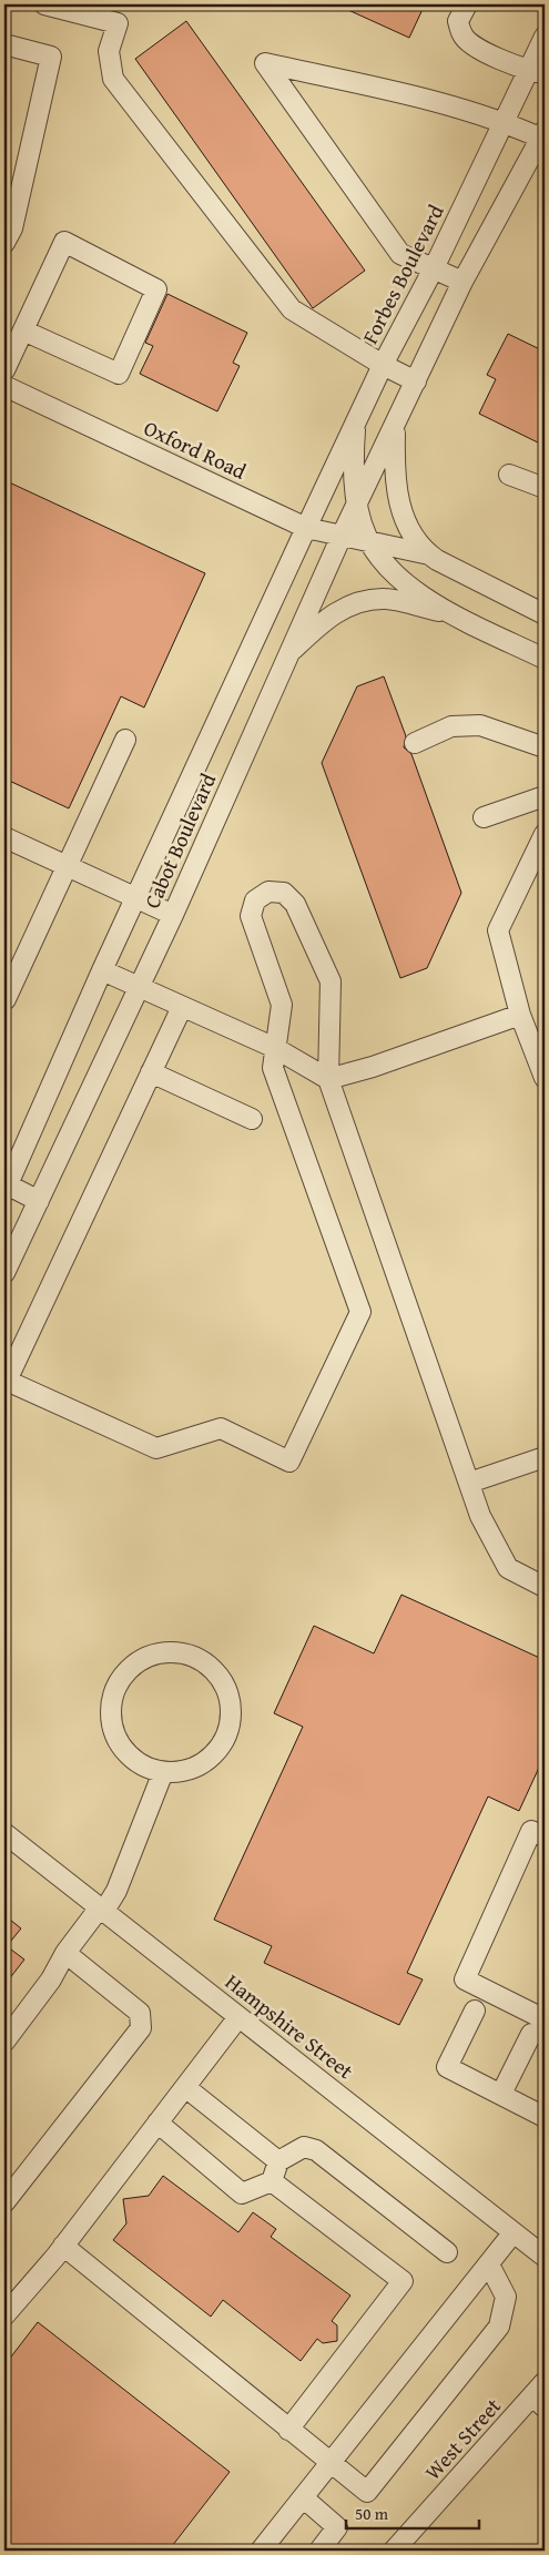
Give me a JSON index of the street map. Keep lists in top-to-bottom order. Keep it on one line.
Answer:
{"streets":{"street":["Forbes Boulevard","Oxford Road","Cabot Boulevard","Hampshire Street","West Street"]},"crossings":[["Forbes Boulevard","Oxford Road"],["Forbes Boulevard","Cabot Boulevard"],["Oxford Road","Cabot Boulevard"]],"scale_bar":"50 m"}
